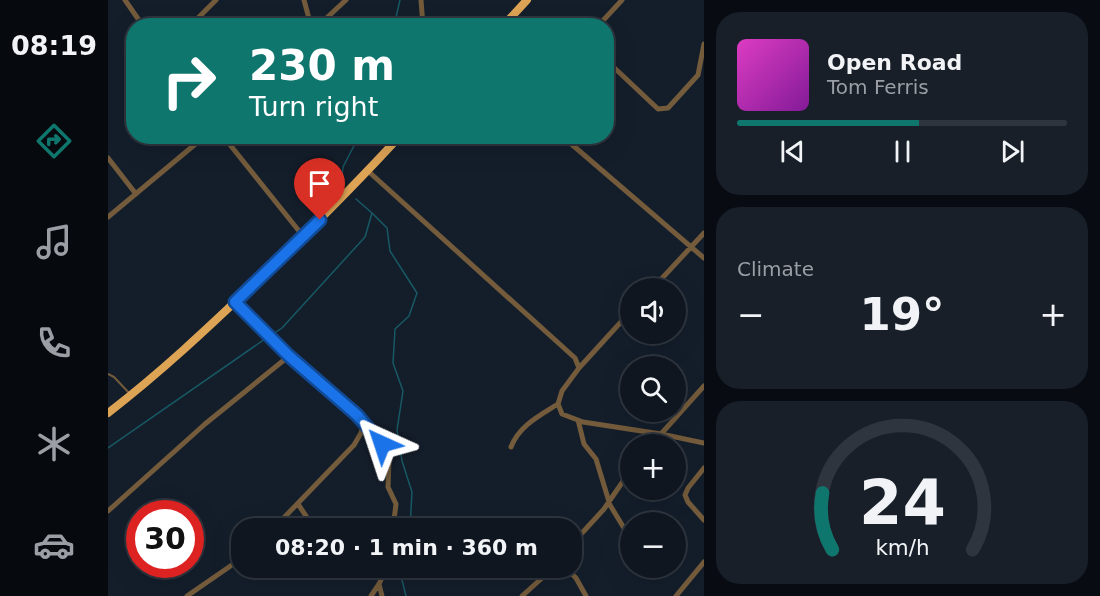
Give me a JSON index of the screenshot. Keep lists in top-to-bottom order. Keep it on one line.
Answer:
{"page":{"tabs":"08:19","turn":["230 m","Turn right"],"song":["Open Road","Tom Ferris"],"tile":"Climate","map_buttons":["+","−"],"heat":["−","19°","+"],"limit":"30","trip":"08:20 · 1 min · 360 m","gauge":["24","km/h"]}}
